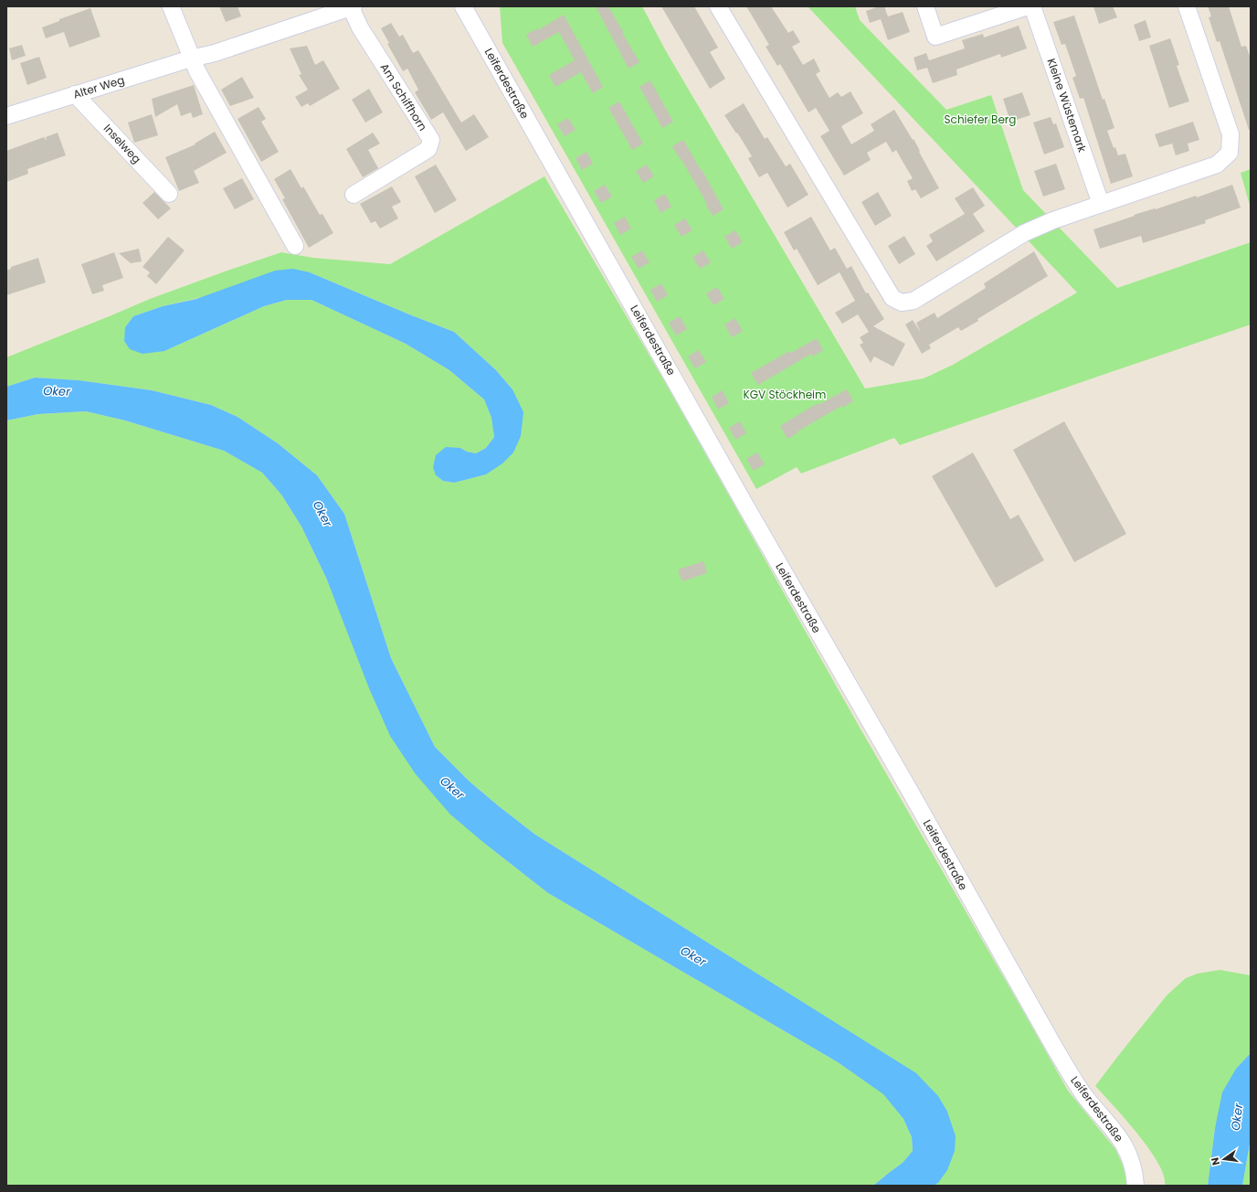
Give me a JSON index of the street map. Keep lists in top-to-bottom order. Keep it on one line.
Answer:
{"streets":{"street":["Leiferdestraße","Alter Weg","Am Schiffhorn","Kleine Wüstemark","Inselweg"]},"crossings":[["Alter Weg","Inselweg"]],"water":["Oker"],"parks":["Schiefer Berg","KGV Stöckheim"],"north":"left"}
